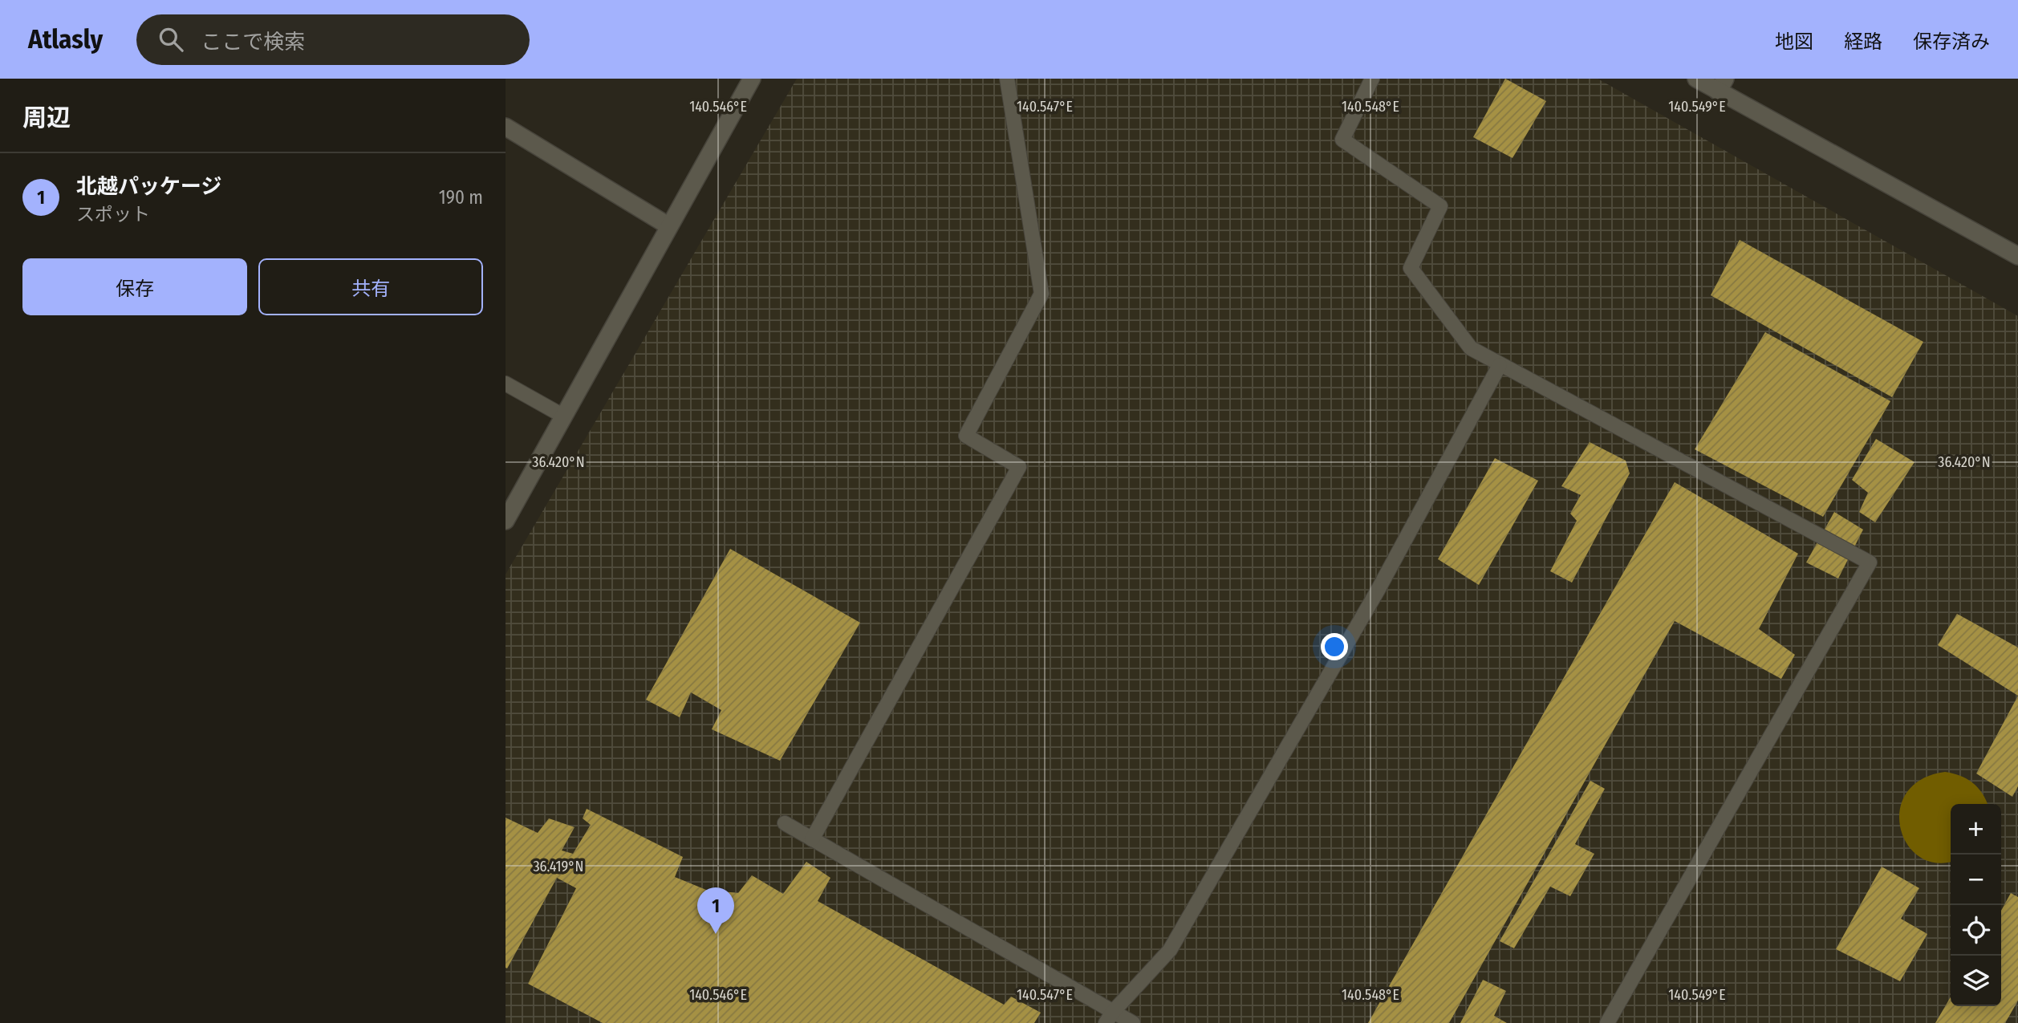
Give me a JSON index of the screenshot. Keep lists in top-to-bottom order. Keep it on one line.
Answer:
{"page":{"header":"Atlasly","search":"ここで検索","nav":["地図","経路","保存済み"],"heading":"周辺","list":[{"mark":"1","name":"北越パッケージ","note":"スポット","value":"190 m"}],"buttons":["保存","共有"],"map_buttons":["+","−"],"pins":"1"},"coordinates":["140.546°E","140.547°E","140.548°E","140.549°E","36.420°N","36.419°N"]}
